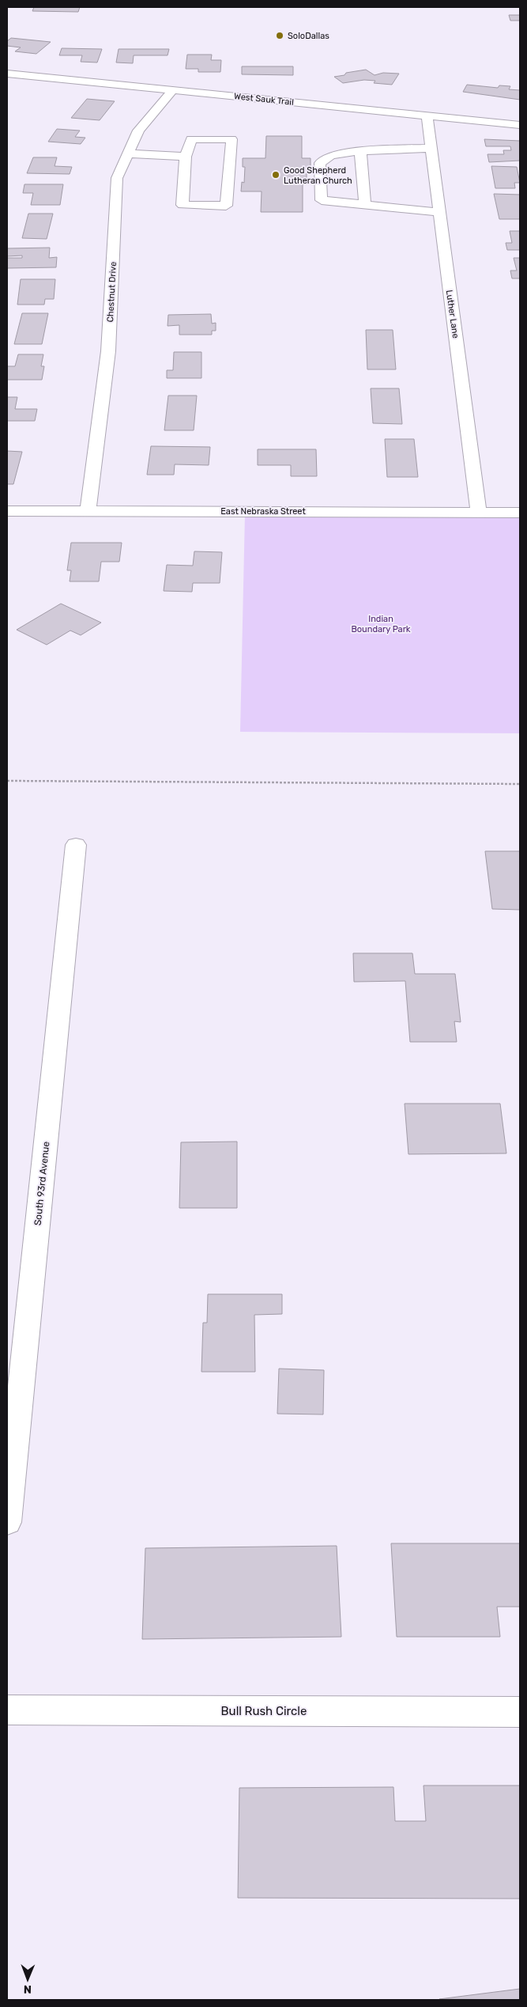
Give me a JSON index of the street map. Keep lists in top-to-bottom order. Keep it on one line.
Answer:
{"streets":{"street":["West Sauk Trail","Chestnut Drive","Luther Lane","East Nebraska Street","South 93rd Avenue","Bull Rush Circle"]},"crossings":[["West Sauk Trail","Chestnut Drive"],["West Sauk Trail","Luther Lane"],["Chestnut Drive","East Nebraska Street"],["Luther Lane","East Nebraska Street"]],"parks":["Indian Boundary Park"],"places":["SoloDallas","Good Shepherd Lutheran Church"],"north":"bottom"}
